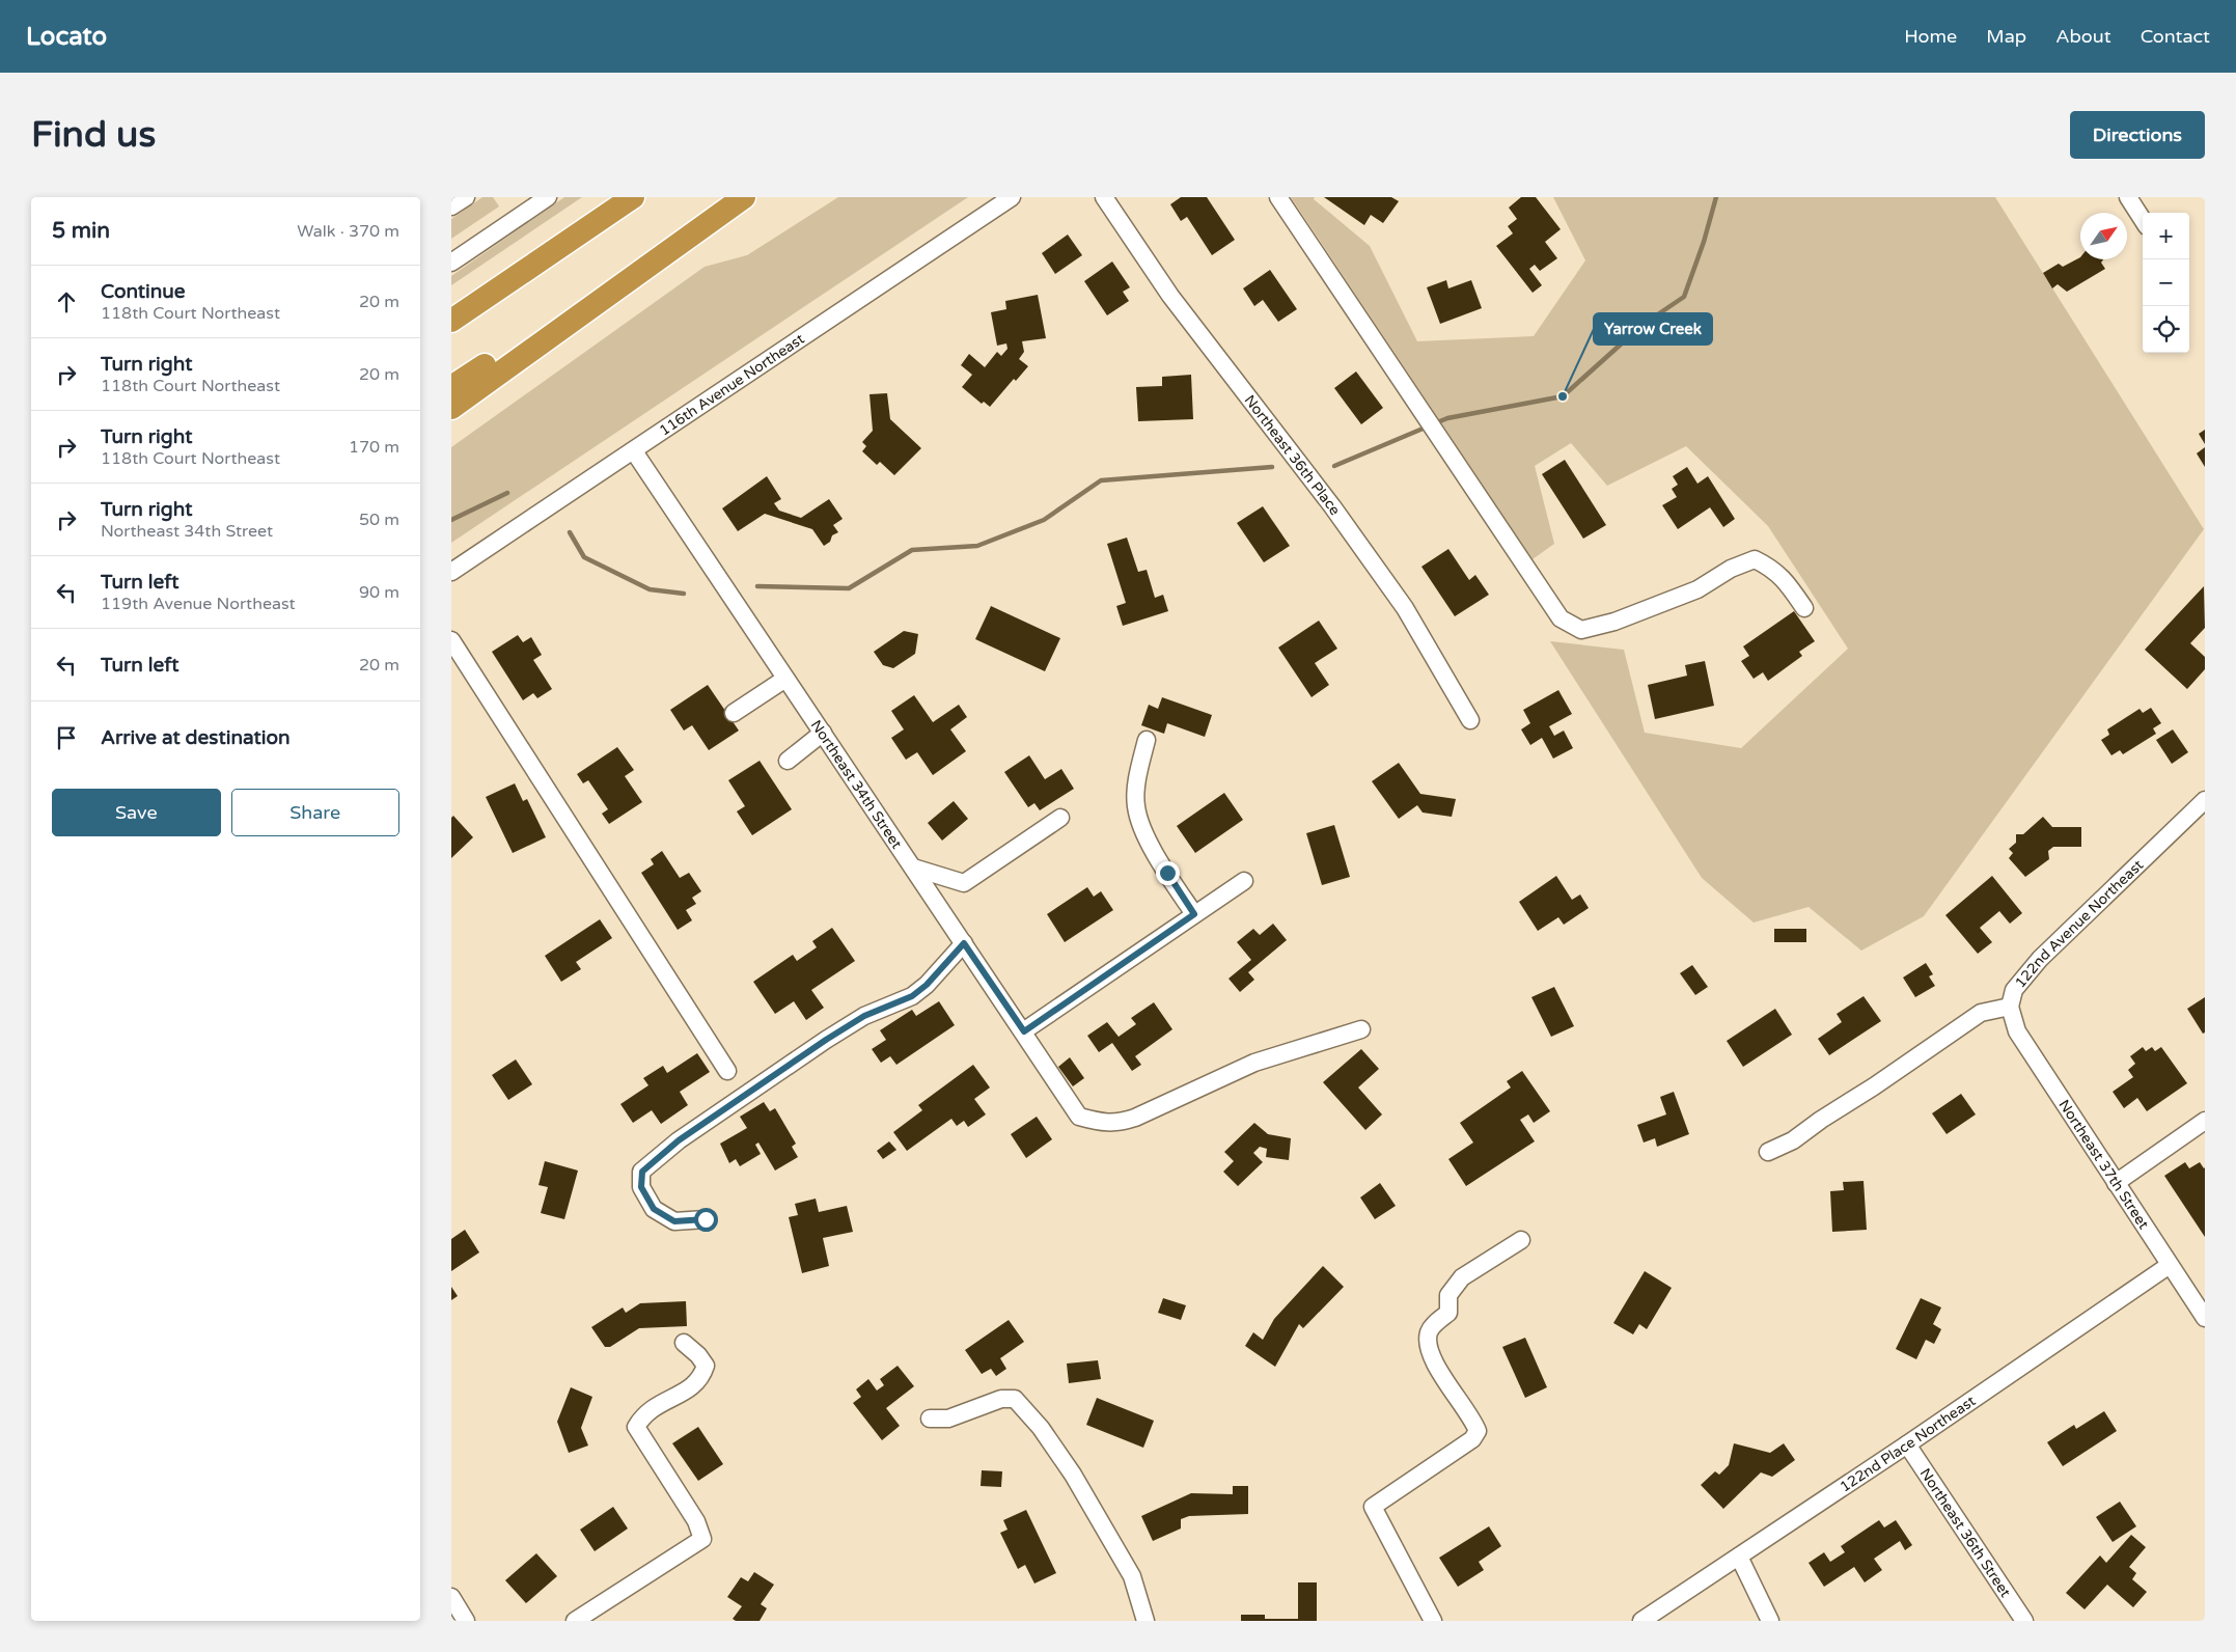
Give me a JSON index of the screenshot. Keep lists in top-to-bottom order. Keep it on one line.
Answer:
{"streets":{"street":["116th Avenue Northeast","Northeast 36th Place","Northeast 34th Street","122nd Avenue Northeast","Northeast 37th Street","122nd Place Northeast","Northeast 36th Street"]},"crossings":[["116th Avenue Northeast","Northeast 34th Street"],["122nd Avenue Northeast","Northeast 37th Street"],["Northeast 37th Street","122nd Place Northeast"],["122nd Place Northeast","Northeast 36th Street"]],"places":["Yarrow Creek"],"north":"top right","page":{"header":"Locato","nav":["Home","Map","About","Contact"],"buttons":["Directions",["Save","Share"]],"title":"Find us","heading":["5 min","Walk · 370 m"],"map_buttons":["+","−"],"list":[["Continue","118th Court Northeast","20 m"],["Turn right","118th Court Northeast","20 m"],["Turn right","118th Court Northeast","170 m"],["Turn right","Northeast 34th Street","50 m"],["Turn left","119th Avenue Northeast","90 m"],["Turn left","20 m"],"Arrive at destination"]}}
